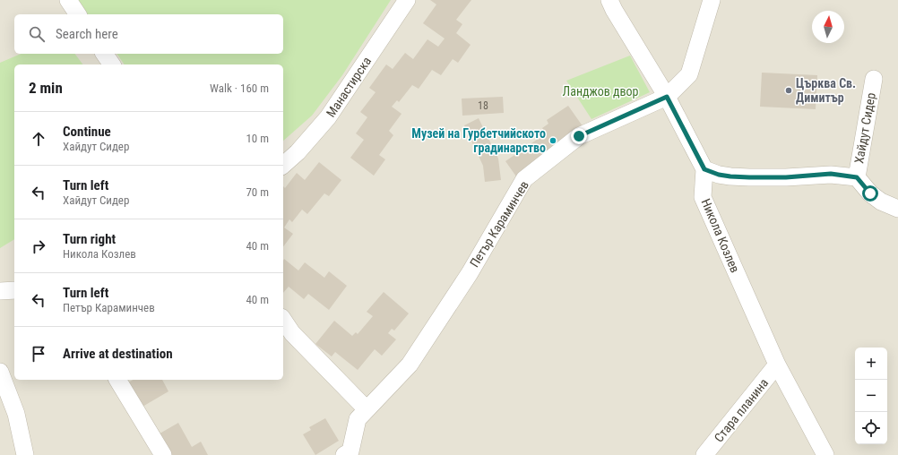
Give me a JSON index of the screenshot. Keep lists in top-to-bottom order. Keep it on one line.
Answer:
{"streets":{"street":["Манастирска","Хайдут Сидер","Петър Караминчев","Никола Козлев","Стара планина"]},"crossings":[["Хайдут Сидер","Никола Козлев"],["Никола Козлев","Стара планина"]],"parks":["Ланджов двор"],"places":["Църква Св. Димитър","Музей на Гурбетчийското градинарство"],"house_numbers":["18"],"north":"top","page":{"search":"Search here","heading":["2 min","Walk · 160 m"],"list":[["Continue","Хайдут Сидер","10 m"],["Turn left","Хайдут Сидер","70 m"],["Turn right","Никола Козлев","40 m"],["Turn left","Петър Караминчев","40 m"],"Arrive at destination"],"map_buttons":["+","−"]}}
